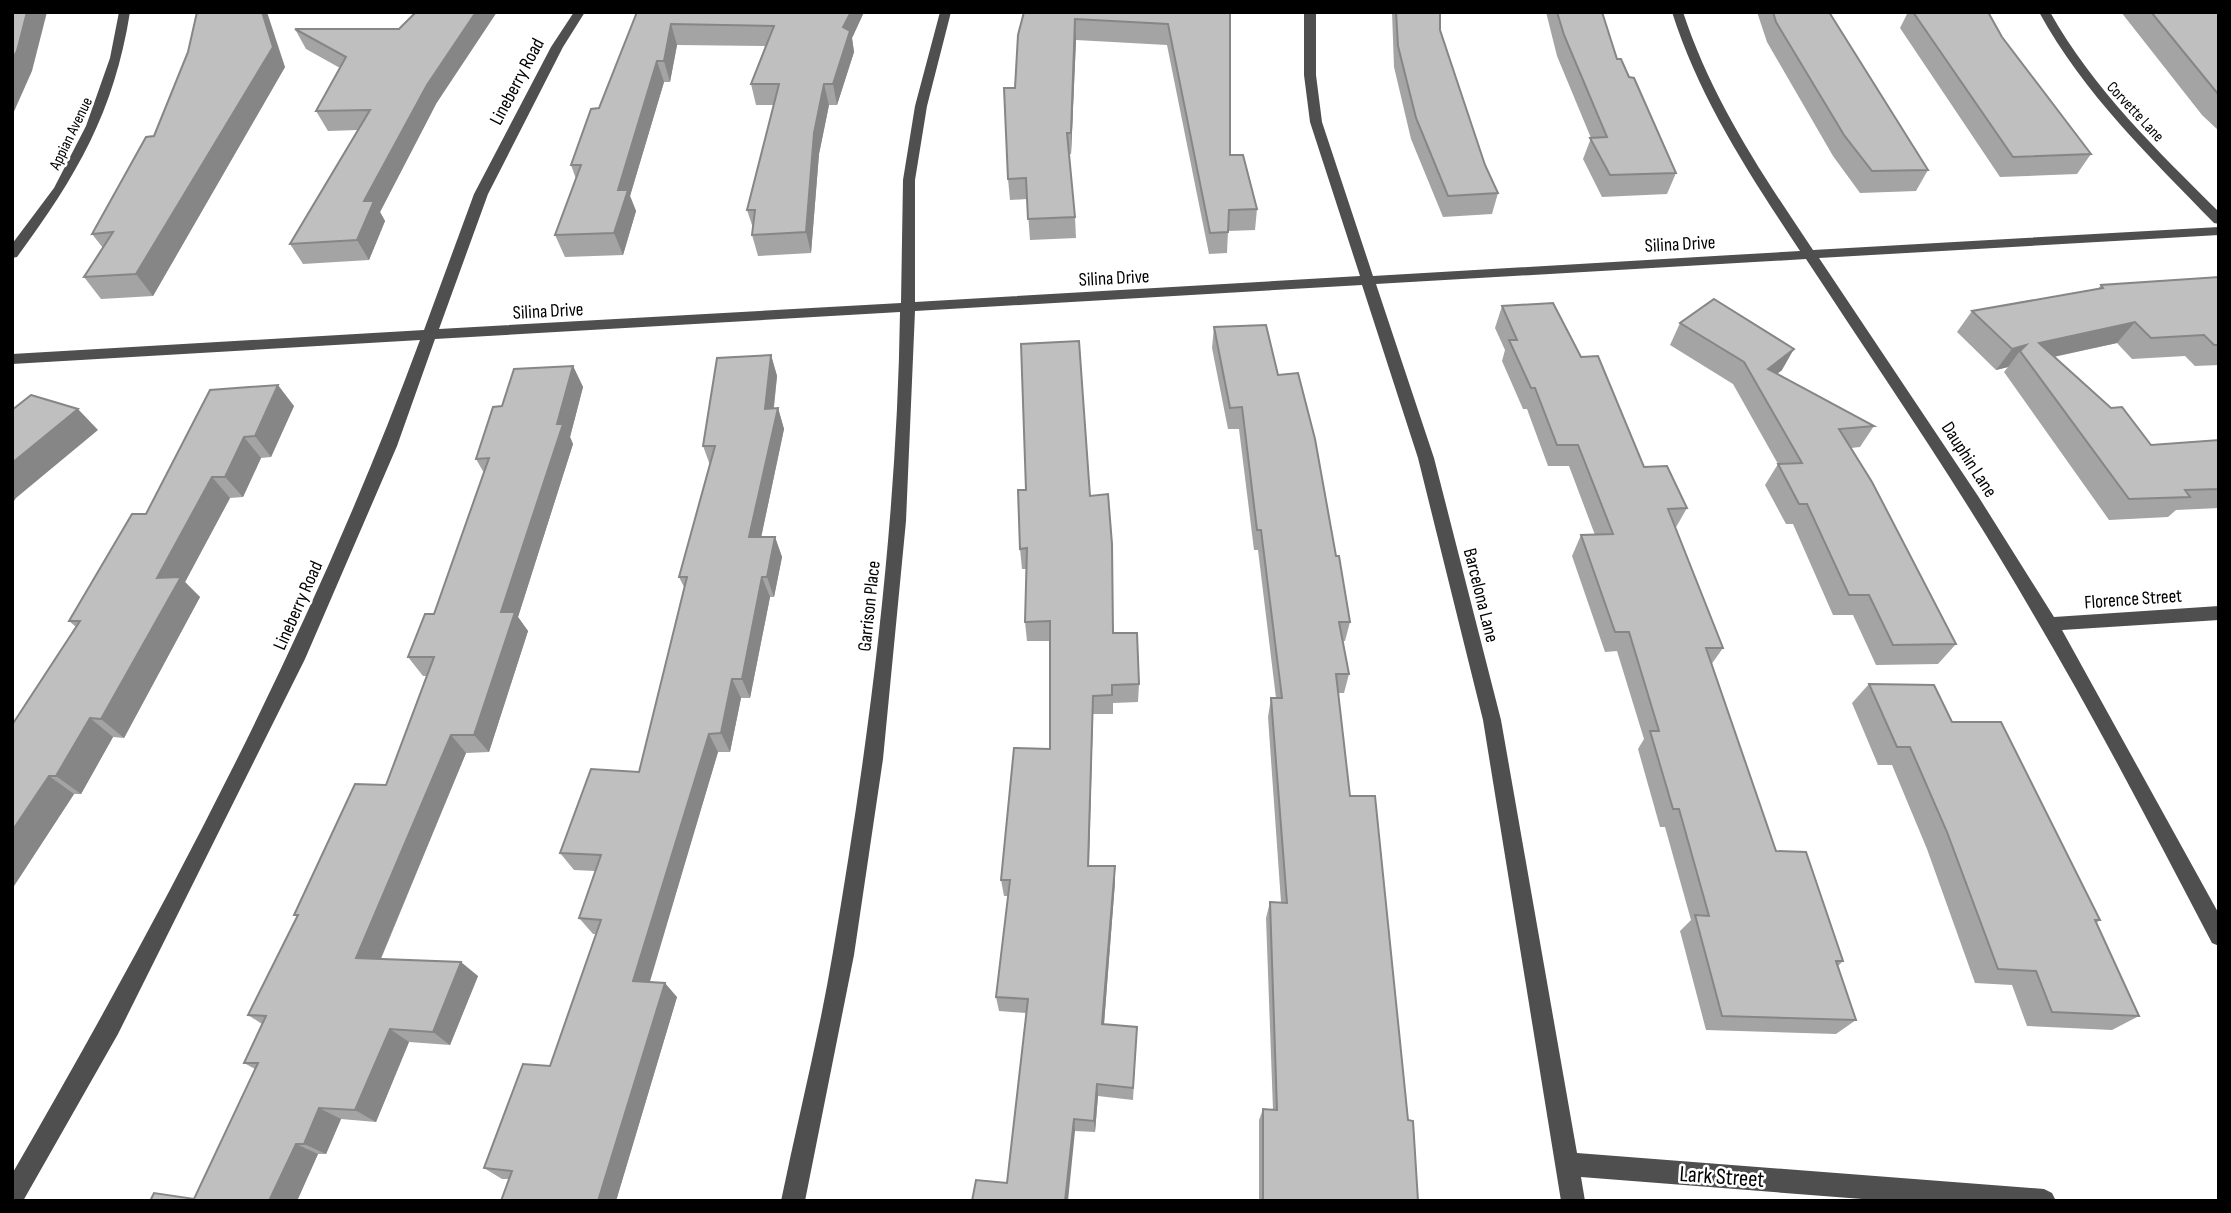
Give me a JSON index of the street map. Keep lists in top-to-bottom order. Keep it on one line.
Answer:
{"streets":{"street":["Lineberry Road","Corvette Lane","Appian Avenue","Silina Drive","Dauphin Lane","Barcelona Lane","Florence Street","Garrison Place","Lark Street"]},"crossings":[["Lineberry Road","Silina Drive"],["Silina Drive","Dauphin Lane"],["Silina Drive","Barcelona Lane"],["Silina Drive","Garrison Place"],["Dauphin Lane","Florence Street"],["Barcelona Lane","Lark Street"]]}
